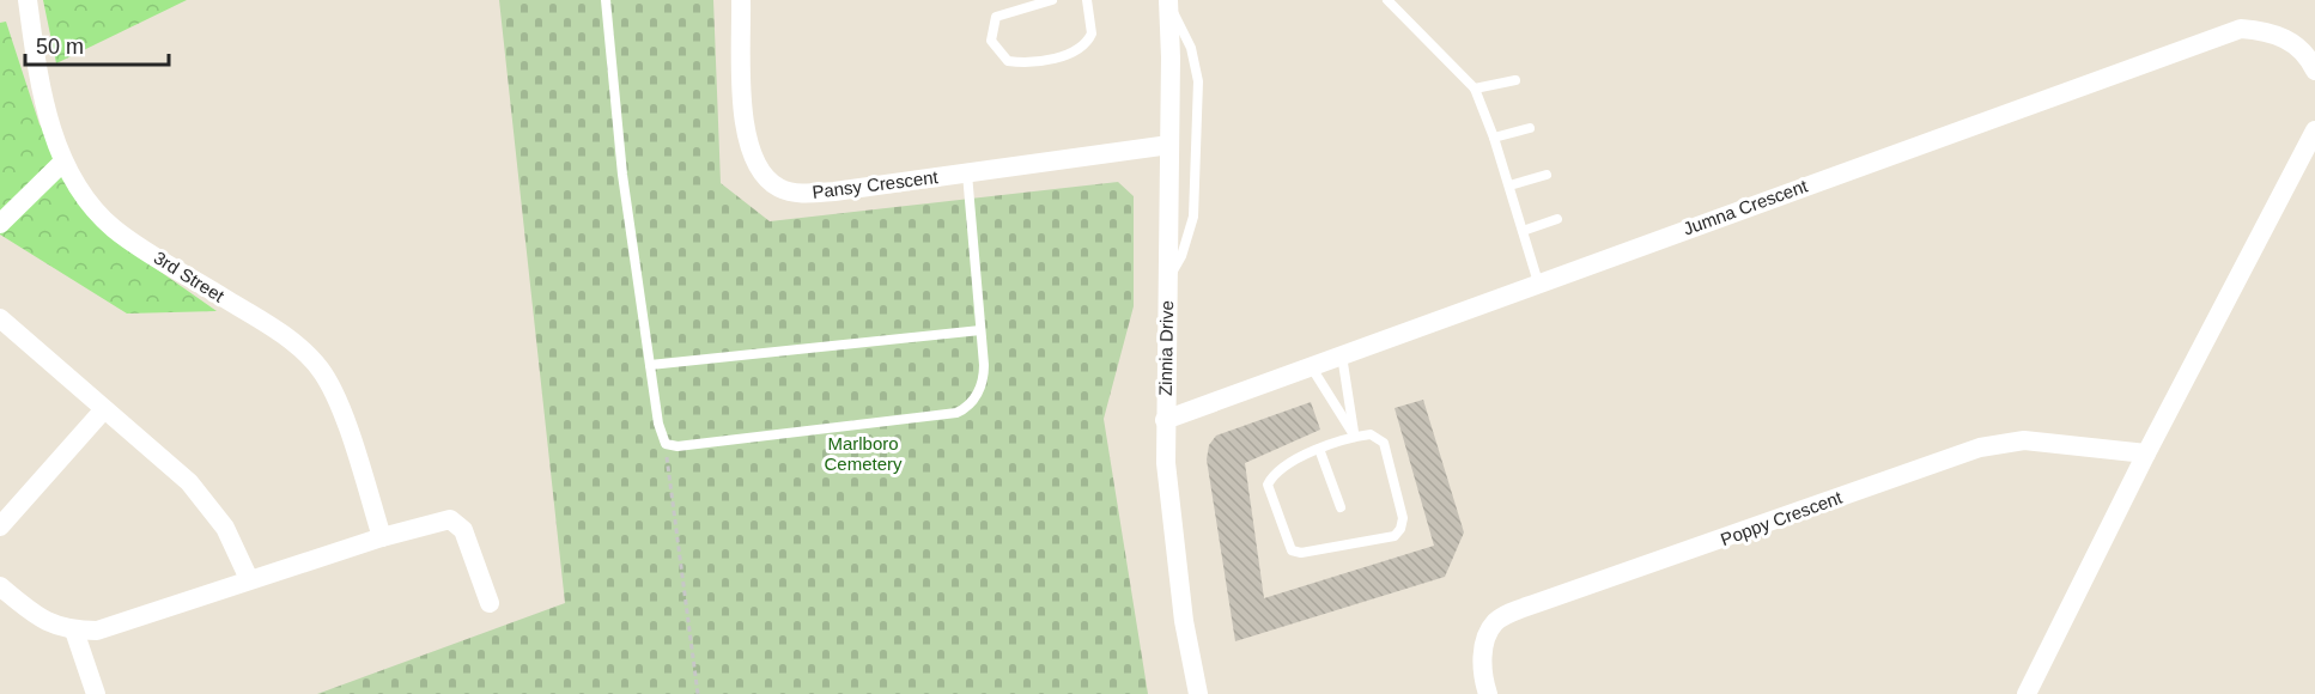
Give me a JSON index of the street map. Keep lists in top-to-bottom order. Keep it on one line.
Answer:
{"streets":{"street":["Pansy Crescent","Jumna Crescent","3rd Street","Zinnia Drive","Poppy Crescent"]},"crossings":[["Pansy Crescent","Zinnia Drive"],["Jumna Crescent","Zinnia Drive"]],"parks":["Marlboro Cemetery"],"scale_bar":"50 m"}
